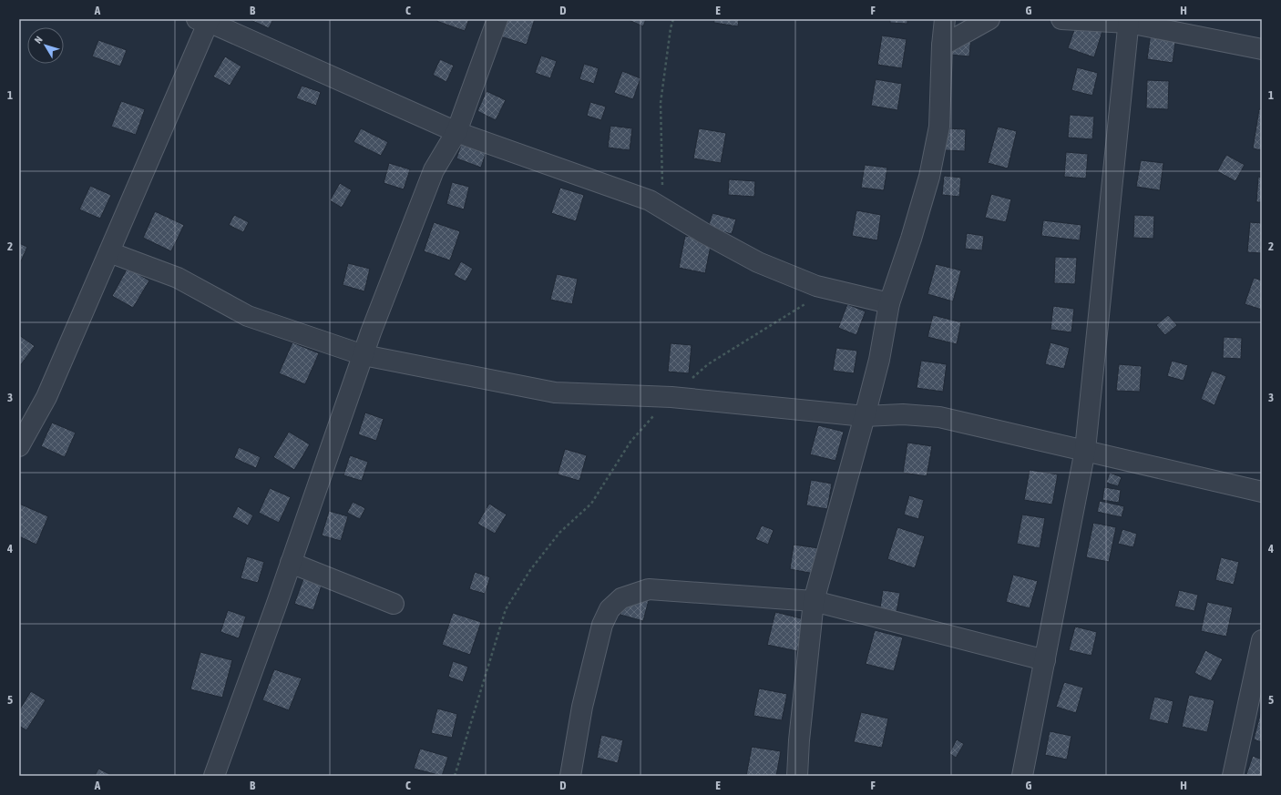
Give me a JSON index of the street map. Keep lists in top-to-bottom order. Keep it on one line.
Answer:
{"north":"top left","grid":{"columns":["A","B","C","D","E","F","G","H"],"rows":["1","2","3","4","5"]}}
